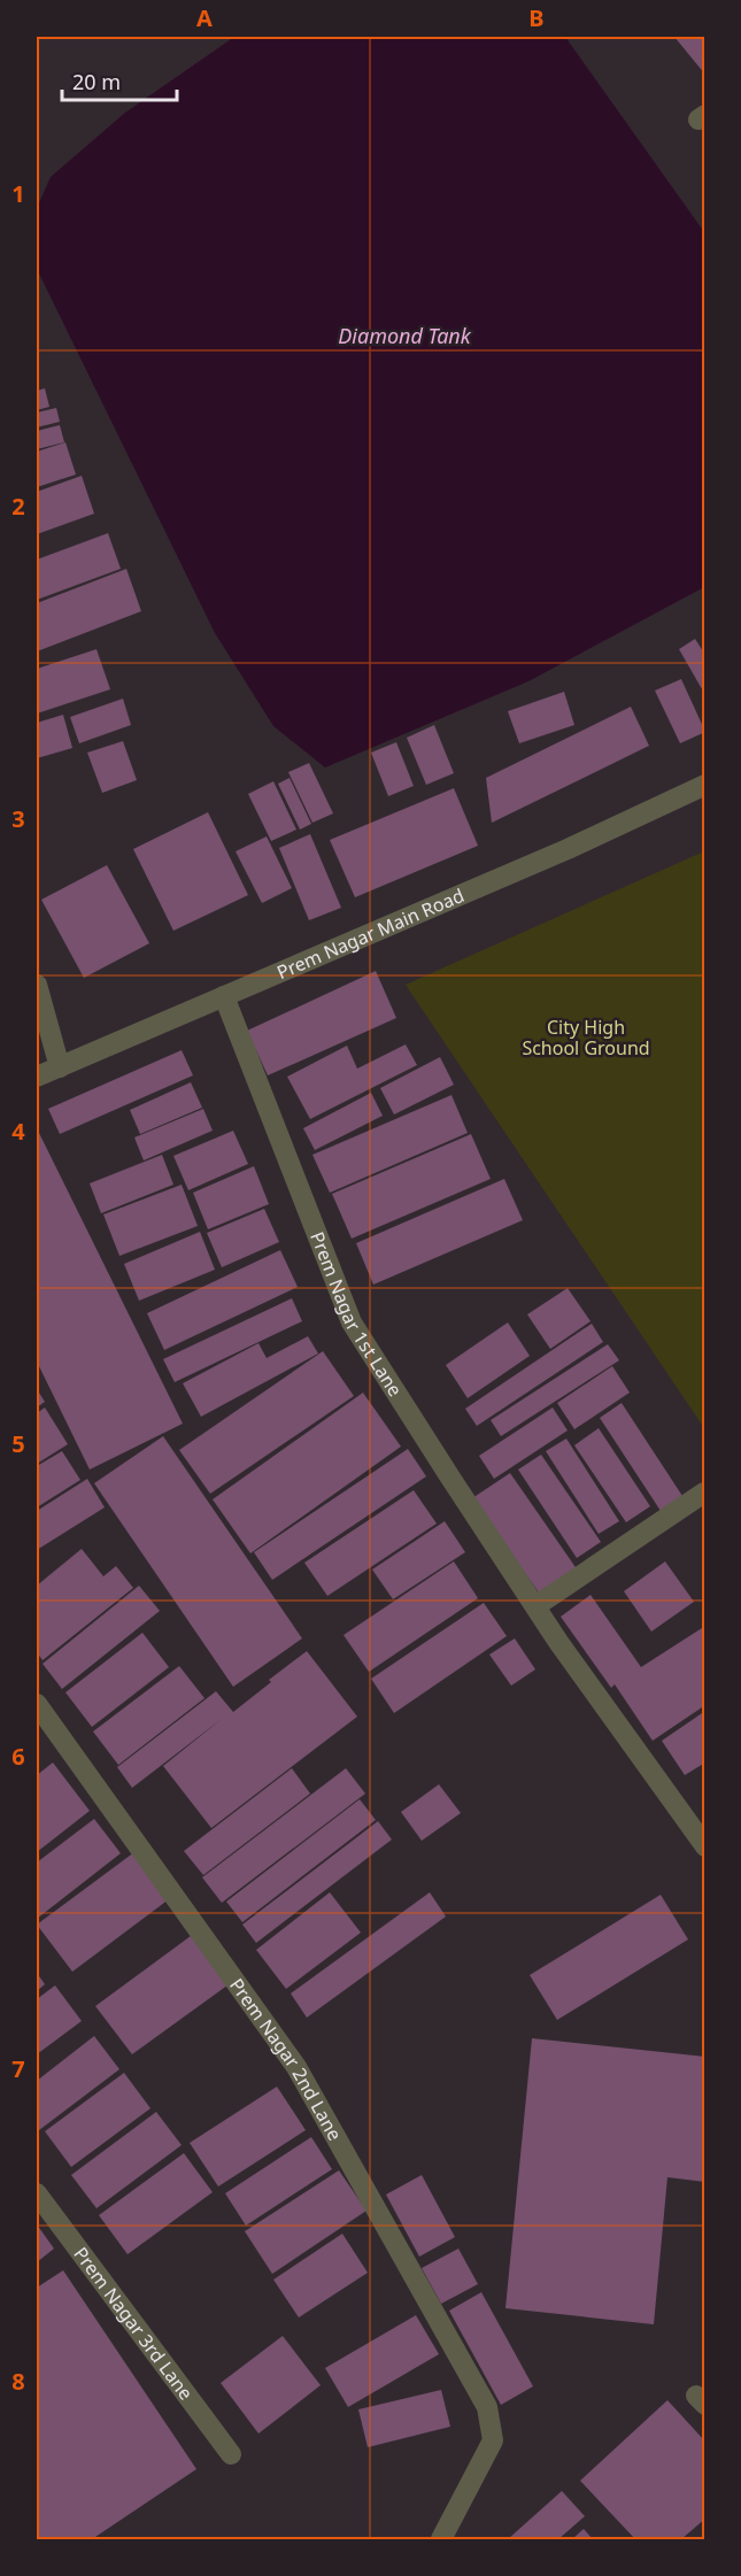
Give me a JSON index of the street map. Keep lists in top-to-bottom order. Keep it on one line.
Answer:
{"streets":{"street":["Prem Nagar Main Road","Prem Nagar 1st Lane","Prem Nagar 2nd Lane","Prem Nagar 3rd Lane"]},"crossings":[["Prem Nagar Main Road","Prem Nagar 1st Lane"]],"water":["Diamond Tank"],"parks":["City High School Ground"],"scale_bar":"20 m","grid":{"columns":["A","B"],"rows":["1","2","3","4","5","6","7","8"]}}
